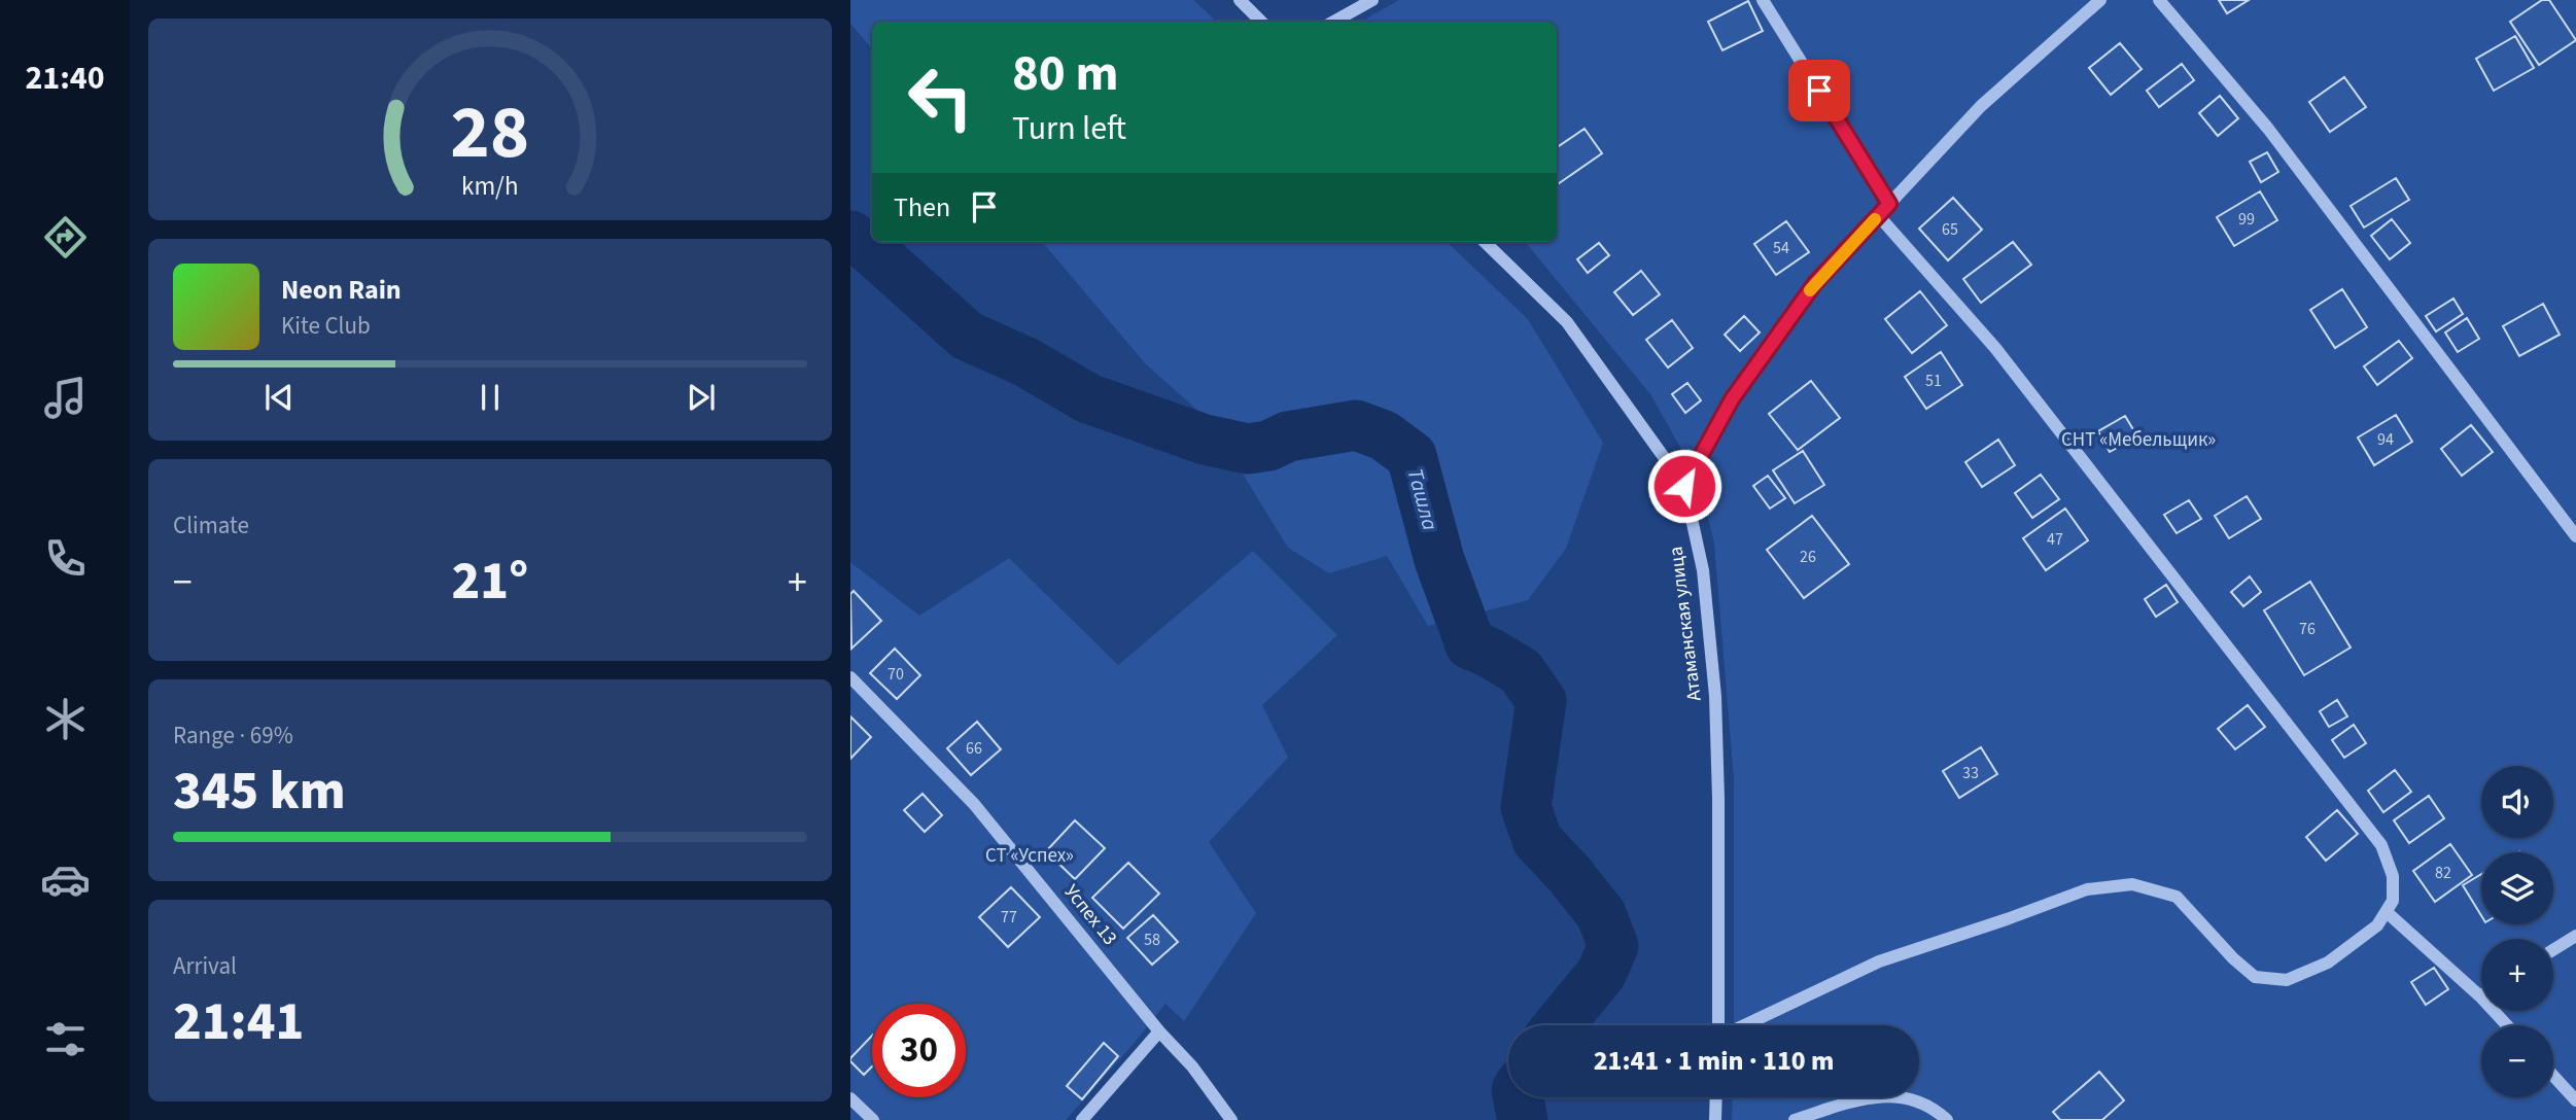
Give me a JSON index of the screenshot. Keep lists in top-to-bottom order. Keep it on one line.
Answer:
{"streets":{"street":["Атаманская улица","Успех 13"]},"water":["Ташла"],"parks":["СНТ «Мебельщик»","СТ «Успех»"],"house_numbers":["99","65","54","51","94","47","26","76","70","66","33","82","77","58"],"page":{"tabs":"21:40","turn":["80 m","Turn left"],"then":"Then","song":["Neon Rain","Kite Club"],"tile":["Climate",["Range · 69%","345 km"],["Arrival","21:41"]],"heat":["−","21°","+"],"map_buttons":["+","−"],"limit":"30","trip":"21:41 · 1 min · 110 m","gauge":["28","km/h"]}}
